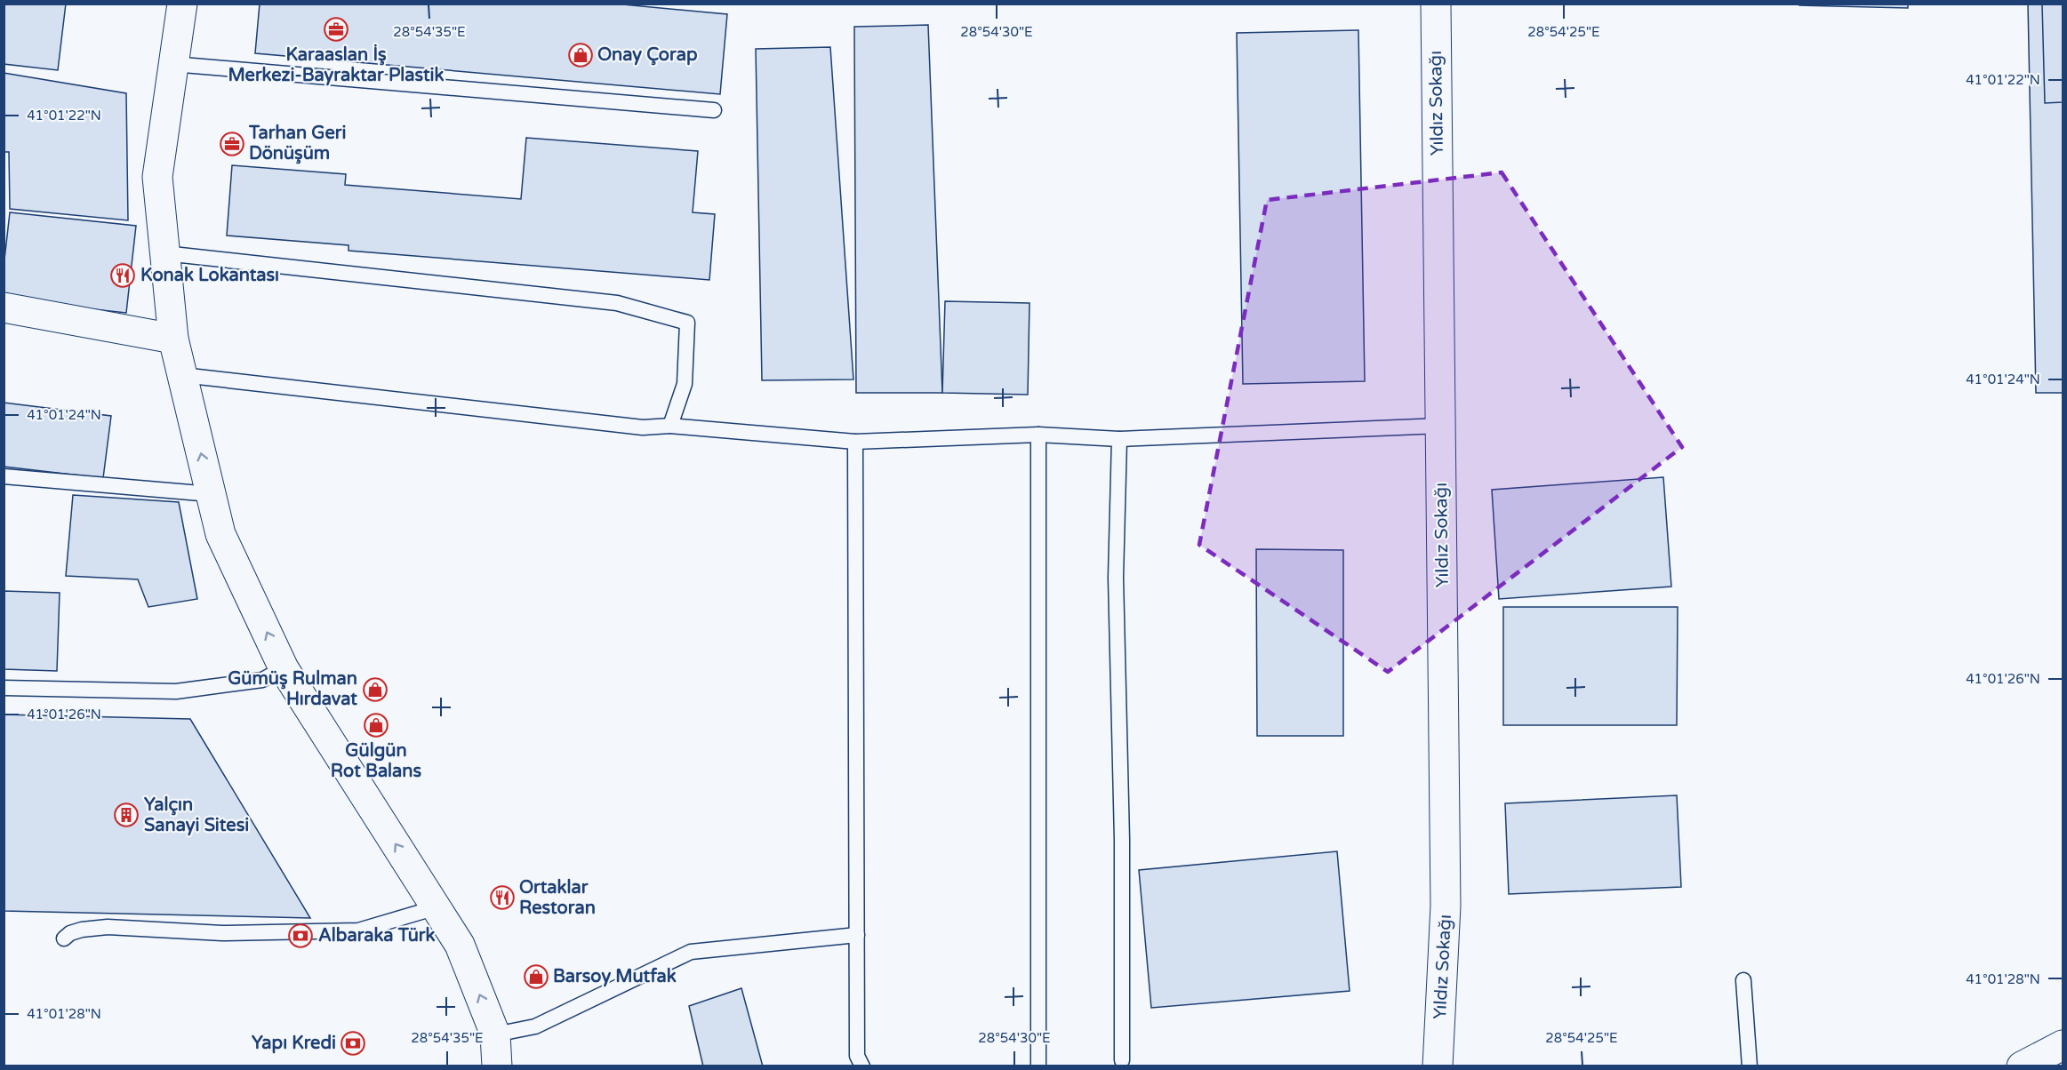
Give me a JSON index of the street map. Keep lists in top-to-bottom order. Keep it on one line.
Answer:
{"streets":{"street":["Yıldız Sokağı"]},"places":{"office":["Karaaslan İş Merkezi-Bayraktar Plastik","Tarhan Geri Dönüşüm"],"shop":["Onay Çorap","Gümüş Rulman Hırdavat","Gülgün Rot Balans","Barsoy Mutfak"],"restaurant":["Konak Lokantası","Ortaklar Restoran"],"building":["Yalçın Sanayi Sitesi"],"bank":["Albaraka Türk","Yapı Kredi"]},"coordinates":["28°54'35\"E","28°54'30\"E","28°54'25\"E","41°01'22\"N","41°01'24\"N","41°01'26\"N","41°01'28\"N"]}
